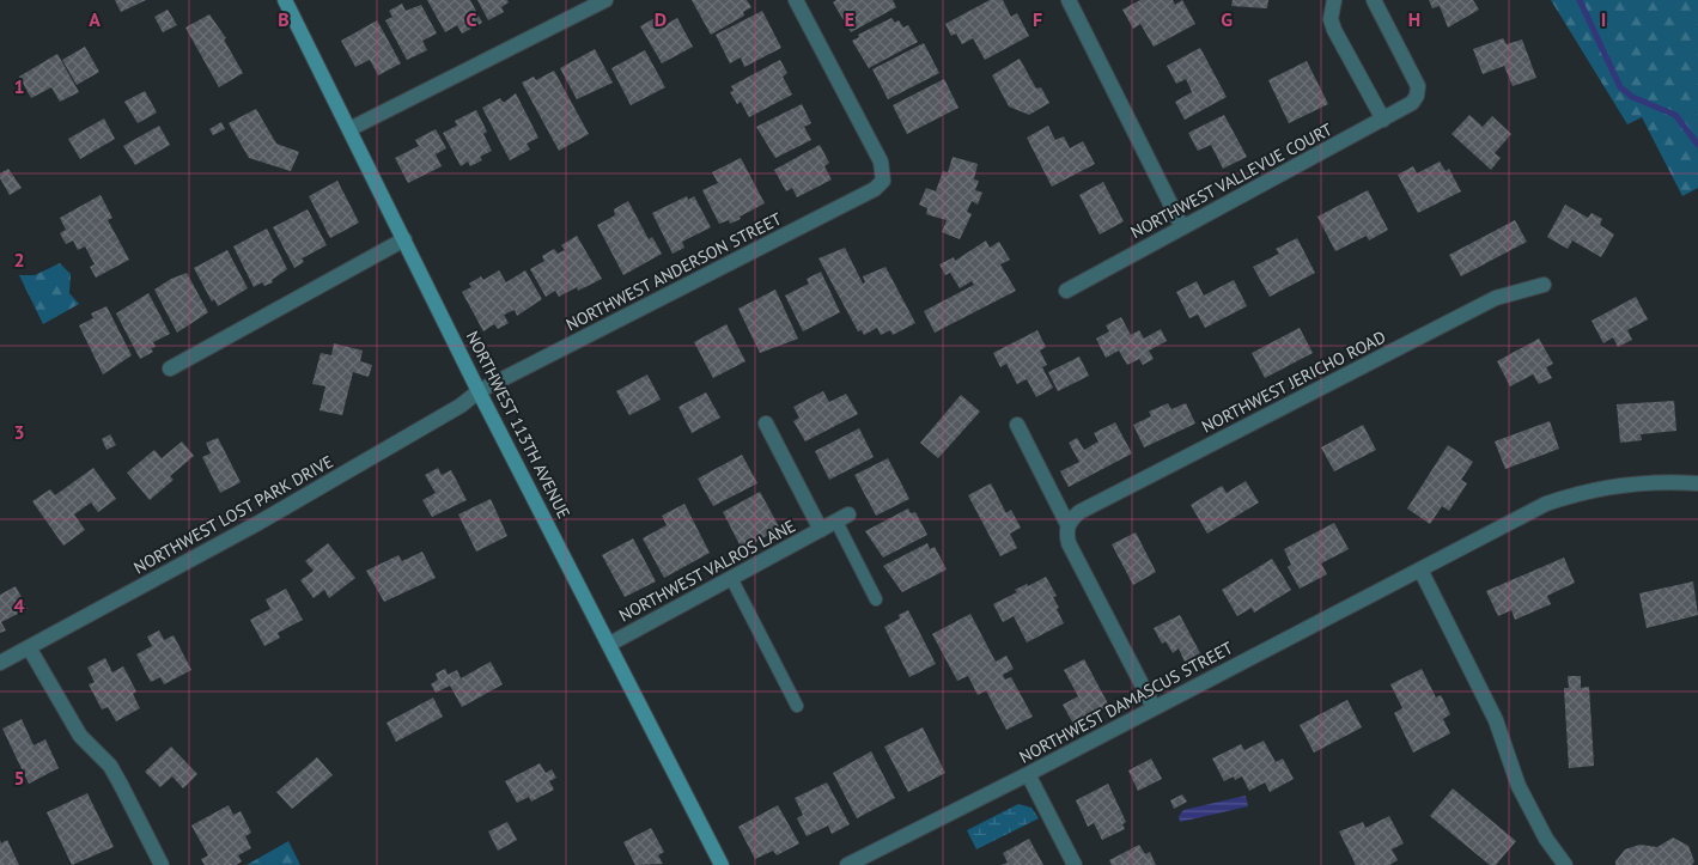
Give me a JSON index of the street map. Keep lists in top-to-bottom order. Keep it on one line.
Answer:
{"streets":{"street":["NORTHWEST VALLEVUE COURT","NORTHWEST ANDERSON STREET","NORTHWEST JERICHO ROAD","NORTHWEST 113TH AVENUE","NORTHWEST LOST PARK DRIVE","NORTHWEST VALROS LANE","NORTHWEST DAMASCUS STREET"]},"crossings":[["NORTHWEST ANDERSON STREET","NORTHWEST 113TH AVENUE"],["NORTHWEST ANDERSON STREET","NORTHWEST LOST PARK DRIVE"],["NORTHWEST 113TH AVENUE","NORTHWEST LOST PARK DRIVE"],["NORTHWEST 113TH AVENUE","NORTHWEST VALROS LANE"]],"grid":{"columns":["A","B","C","D","E","F","G","H","I"],"rows":["1","2","3","4","5"]}}
